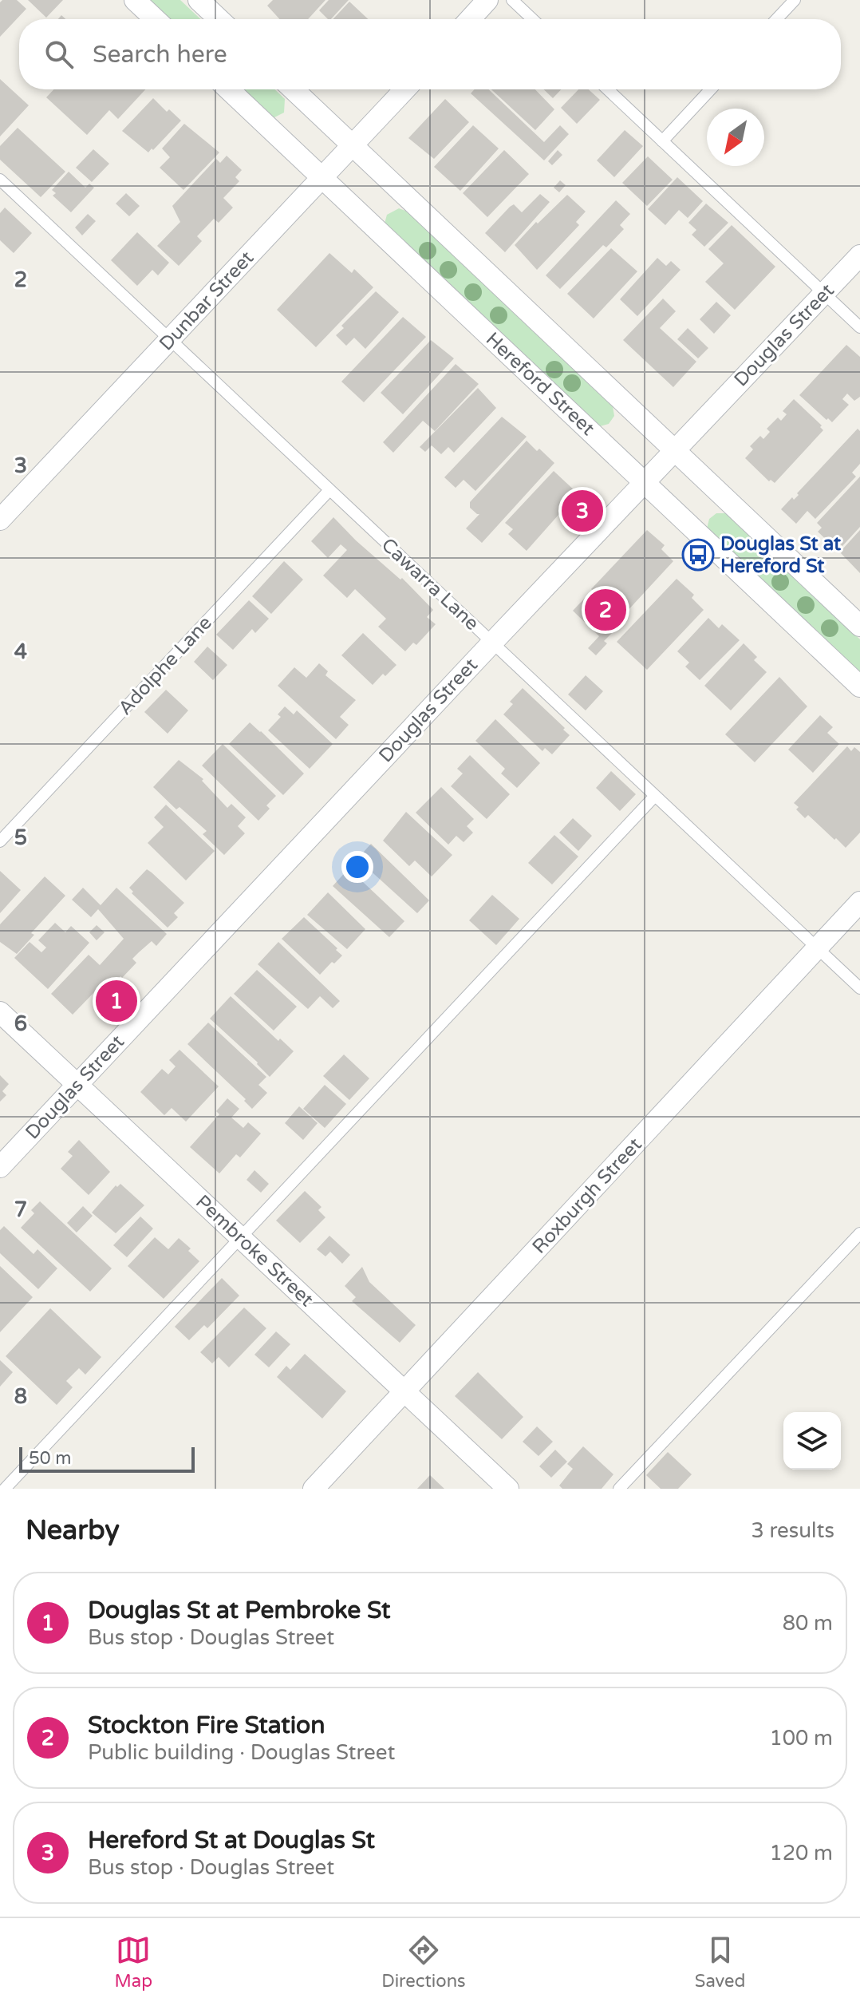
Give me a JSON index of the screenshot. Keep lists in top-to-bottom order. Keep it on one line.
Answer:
{"streets":{"street":["Dunbar Street","Douglas Street","Hereford Street","Roxburgh Street","Pembroke Street"],"lane":["Cawarra Lane","Adolphe Lane"]},"crossings":[["Dunbar Street","Hereford Street"],["Dunbar Street","Cawarra Lane"],["Douglas Street","Hereford Street"],["Douglas Street","Cawarra Lane"],["Douglas Street","Pembroke Street"],["Cawarra Lane","Adolphe Lane"],["Cawarra Lane","Roxburgh Street"],["Roxburgh Street","Pembroke Street"]],"places":{"bus stop":["Douglas St at Hereford St"]},"scale_bar":"50 m","north":"bottom left","page":{"search":"Search here","pins":["3","2","1"],"scale":"50 m","heading":["Nearby","3 results"],"list":[{"mark":"1","name":"Douglas St at Pembroke St","note":"Bus stop · Douglas Street","value":"80 m"},{"mark":"2","name":"Stockton Fire Station","note":"Public building · Douglas Street","value":"100 m"},{"mark":"3","name":"Hereford St at Douglas St","note":"Bus stop · Douglas Street","value":"120 m"}],"nav":["Map","Directions","Saved"]},"grid":{"rows":["2","3","4","5","6","7","8"]}}
